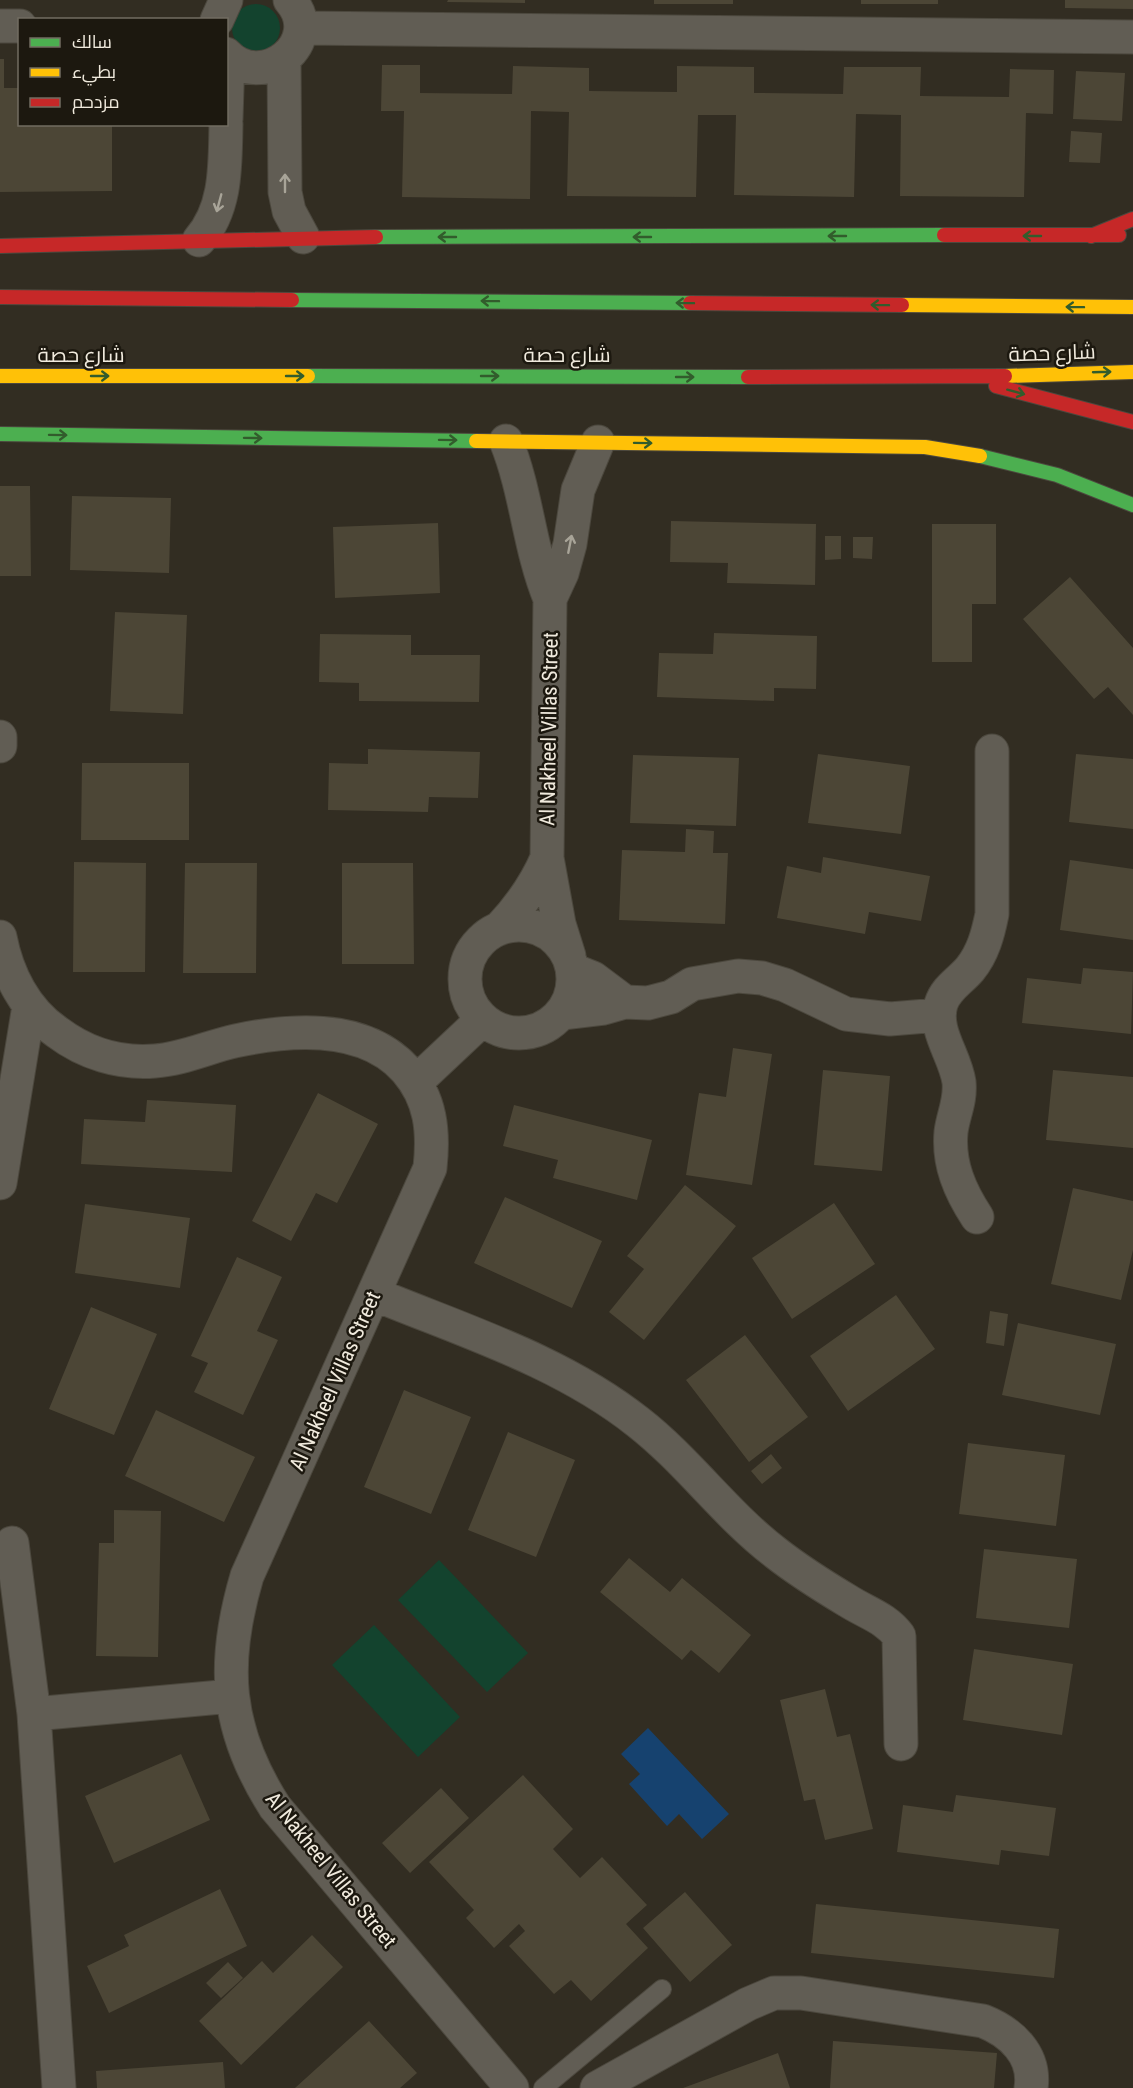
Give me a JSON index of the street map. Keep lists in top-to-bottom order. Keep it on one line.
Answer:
{"streets":{"main road":["شارع حصة"],"street":["Al Nakheel Villas Street"]},"legend":["سالك","بطيء","مزدحم"]}
